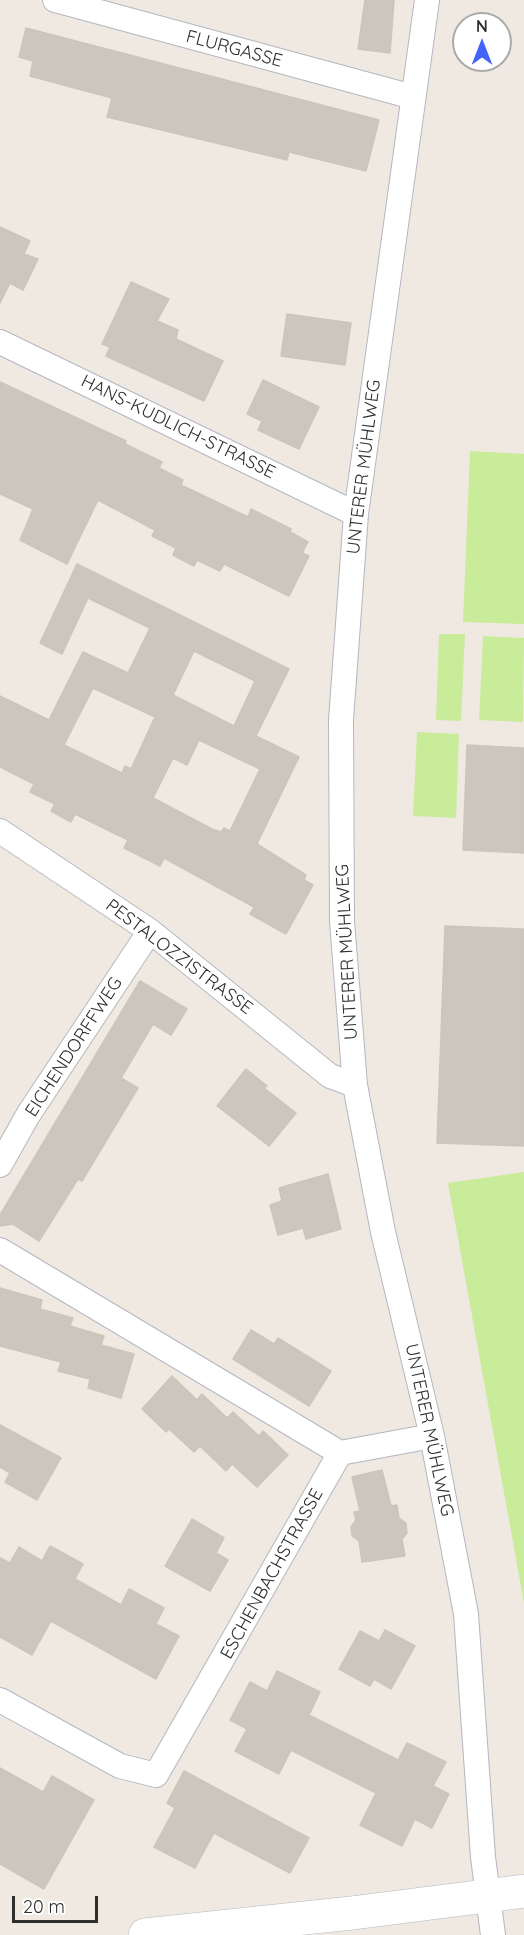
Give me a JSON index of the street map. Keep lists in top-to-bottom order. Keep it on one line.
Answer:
{"streets":{"street":["FLURGASSE","HANS-KUDLICH-STRASSE","UNTERER MÜHLWEG","PESTALOZZISTRASSE","EICHENDORFFWEG","ESCHENBACHSTRASSE"]},"crossings":[["FLURGASSE","UNTERER MÜHLWEG"],["HANS-KUDLICH-STRASSE","UNTERER MÜHLWEG"],["UNTERER MÜHLWEG","PESTALOZZISTRASSE"],["PESTALOZZISTRASSE","EICHENDORFFWEG"]],"scale_bar":"20 m","north":"top"}
